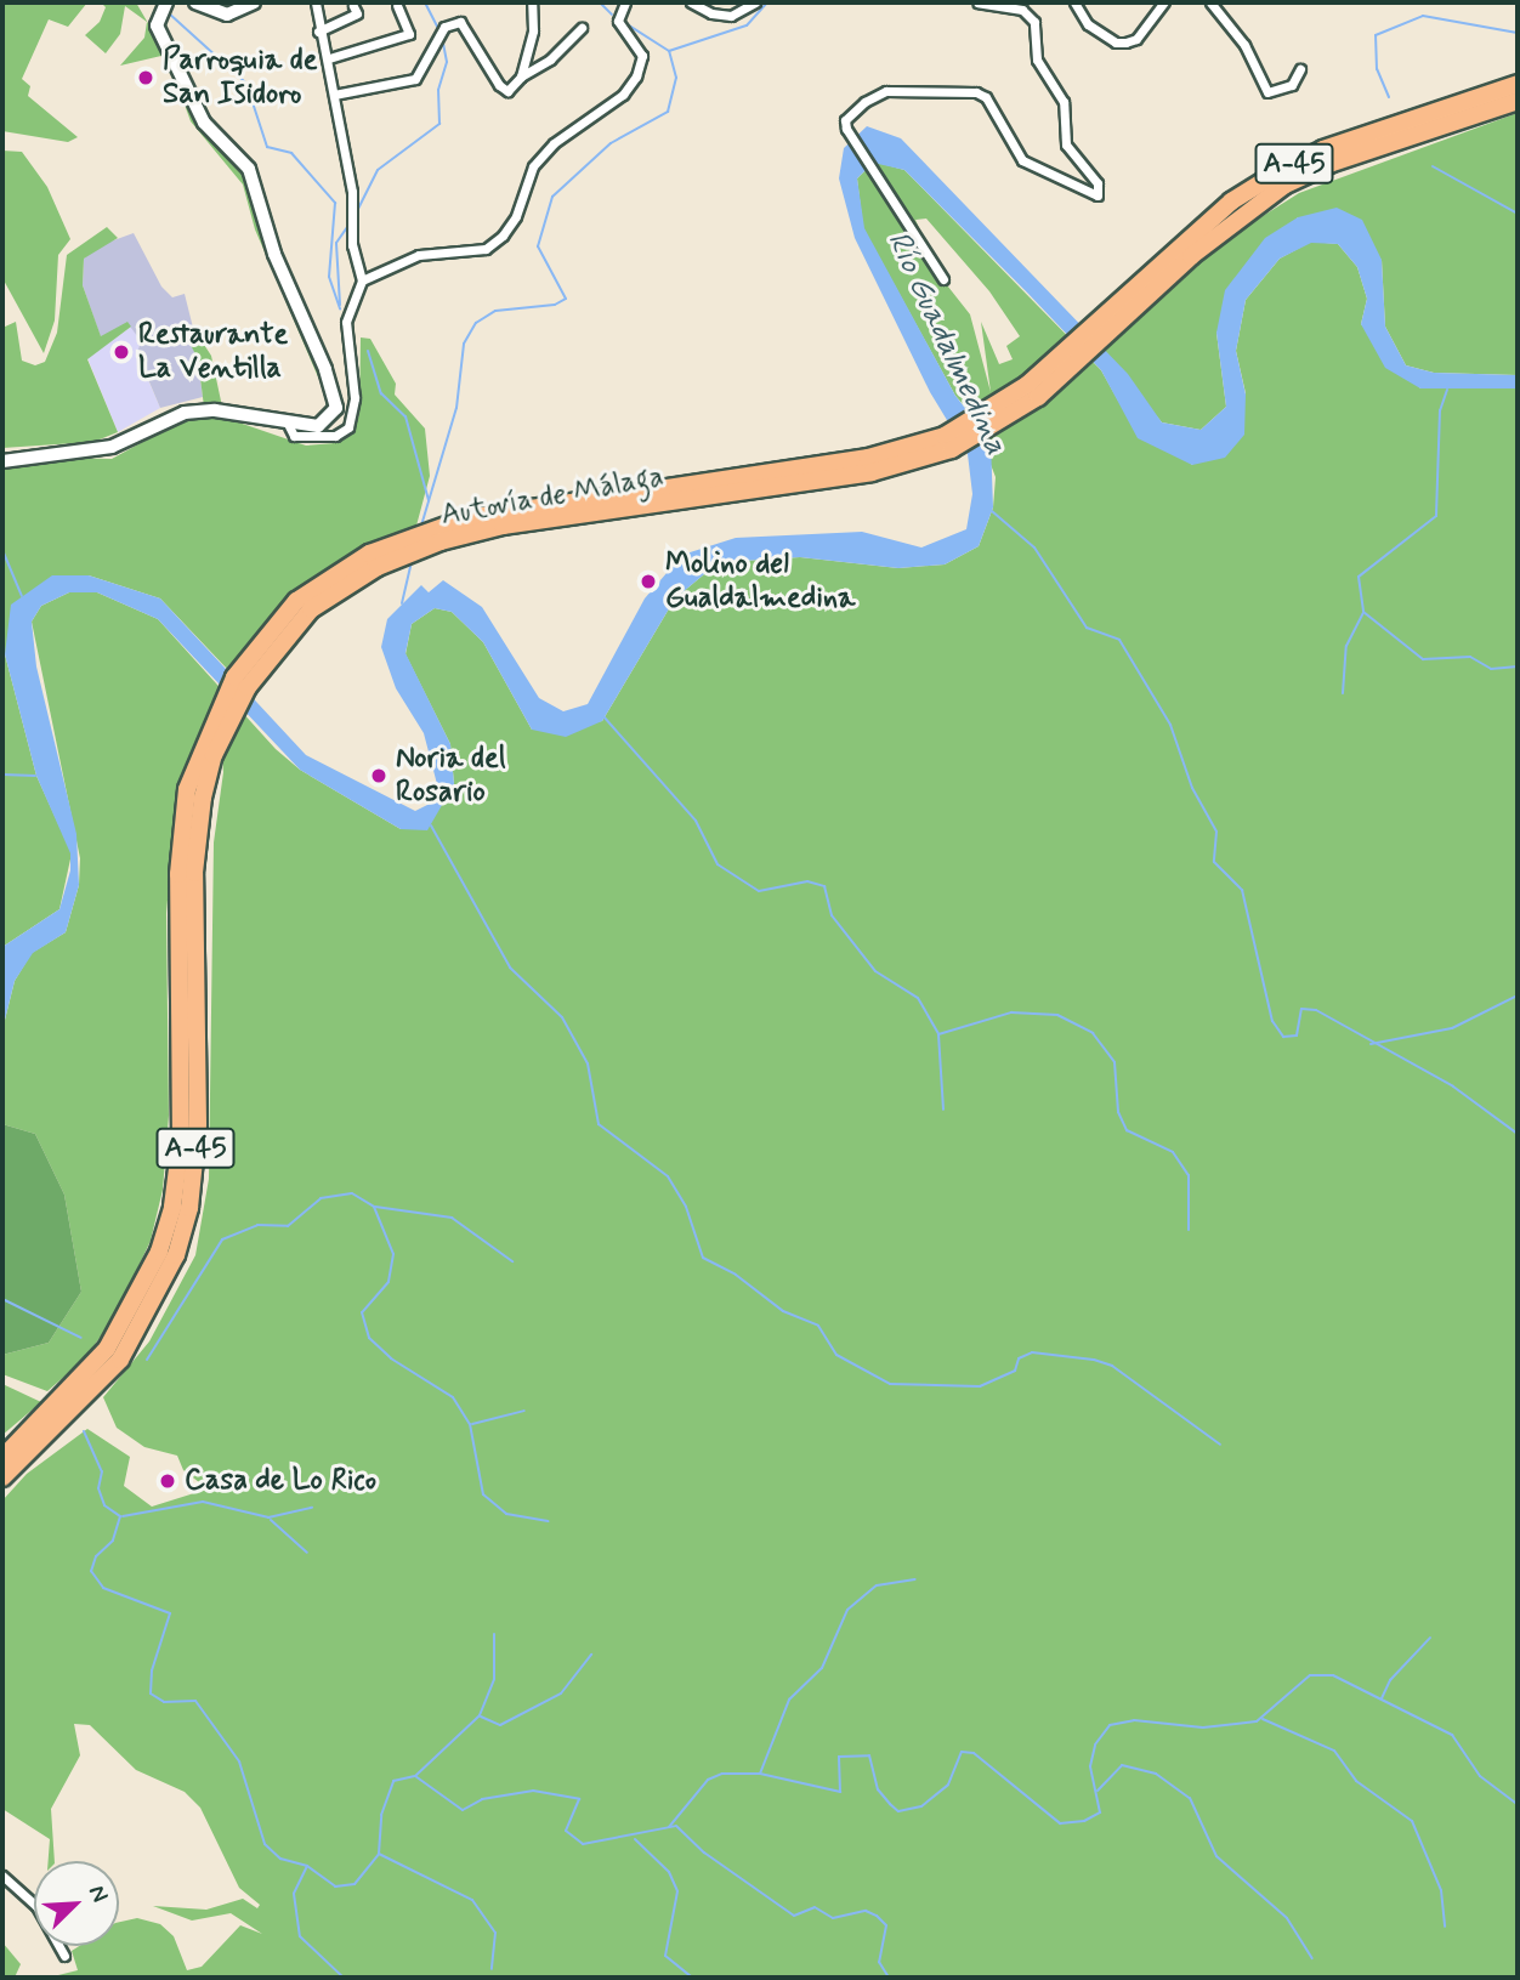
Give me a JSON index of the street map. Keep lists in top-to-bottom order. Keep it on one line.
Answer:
{"streets":{"highway":["A-45","Autovía de Málaga"]},"water":["Río Guadalmedina"],"places":["Parroquia de San Isidoro","Restaurante La Ventilla","Molino del Gualdalmedina","Noria del Rosario","Casa de Lo Rico"],"north":"top right"}
